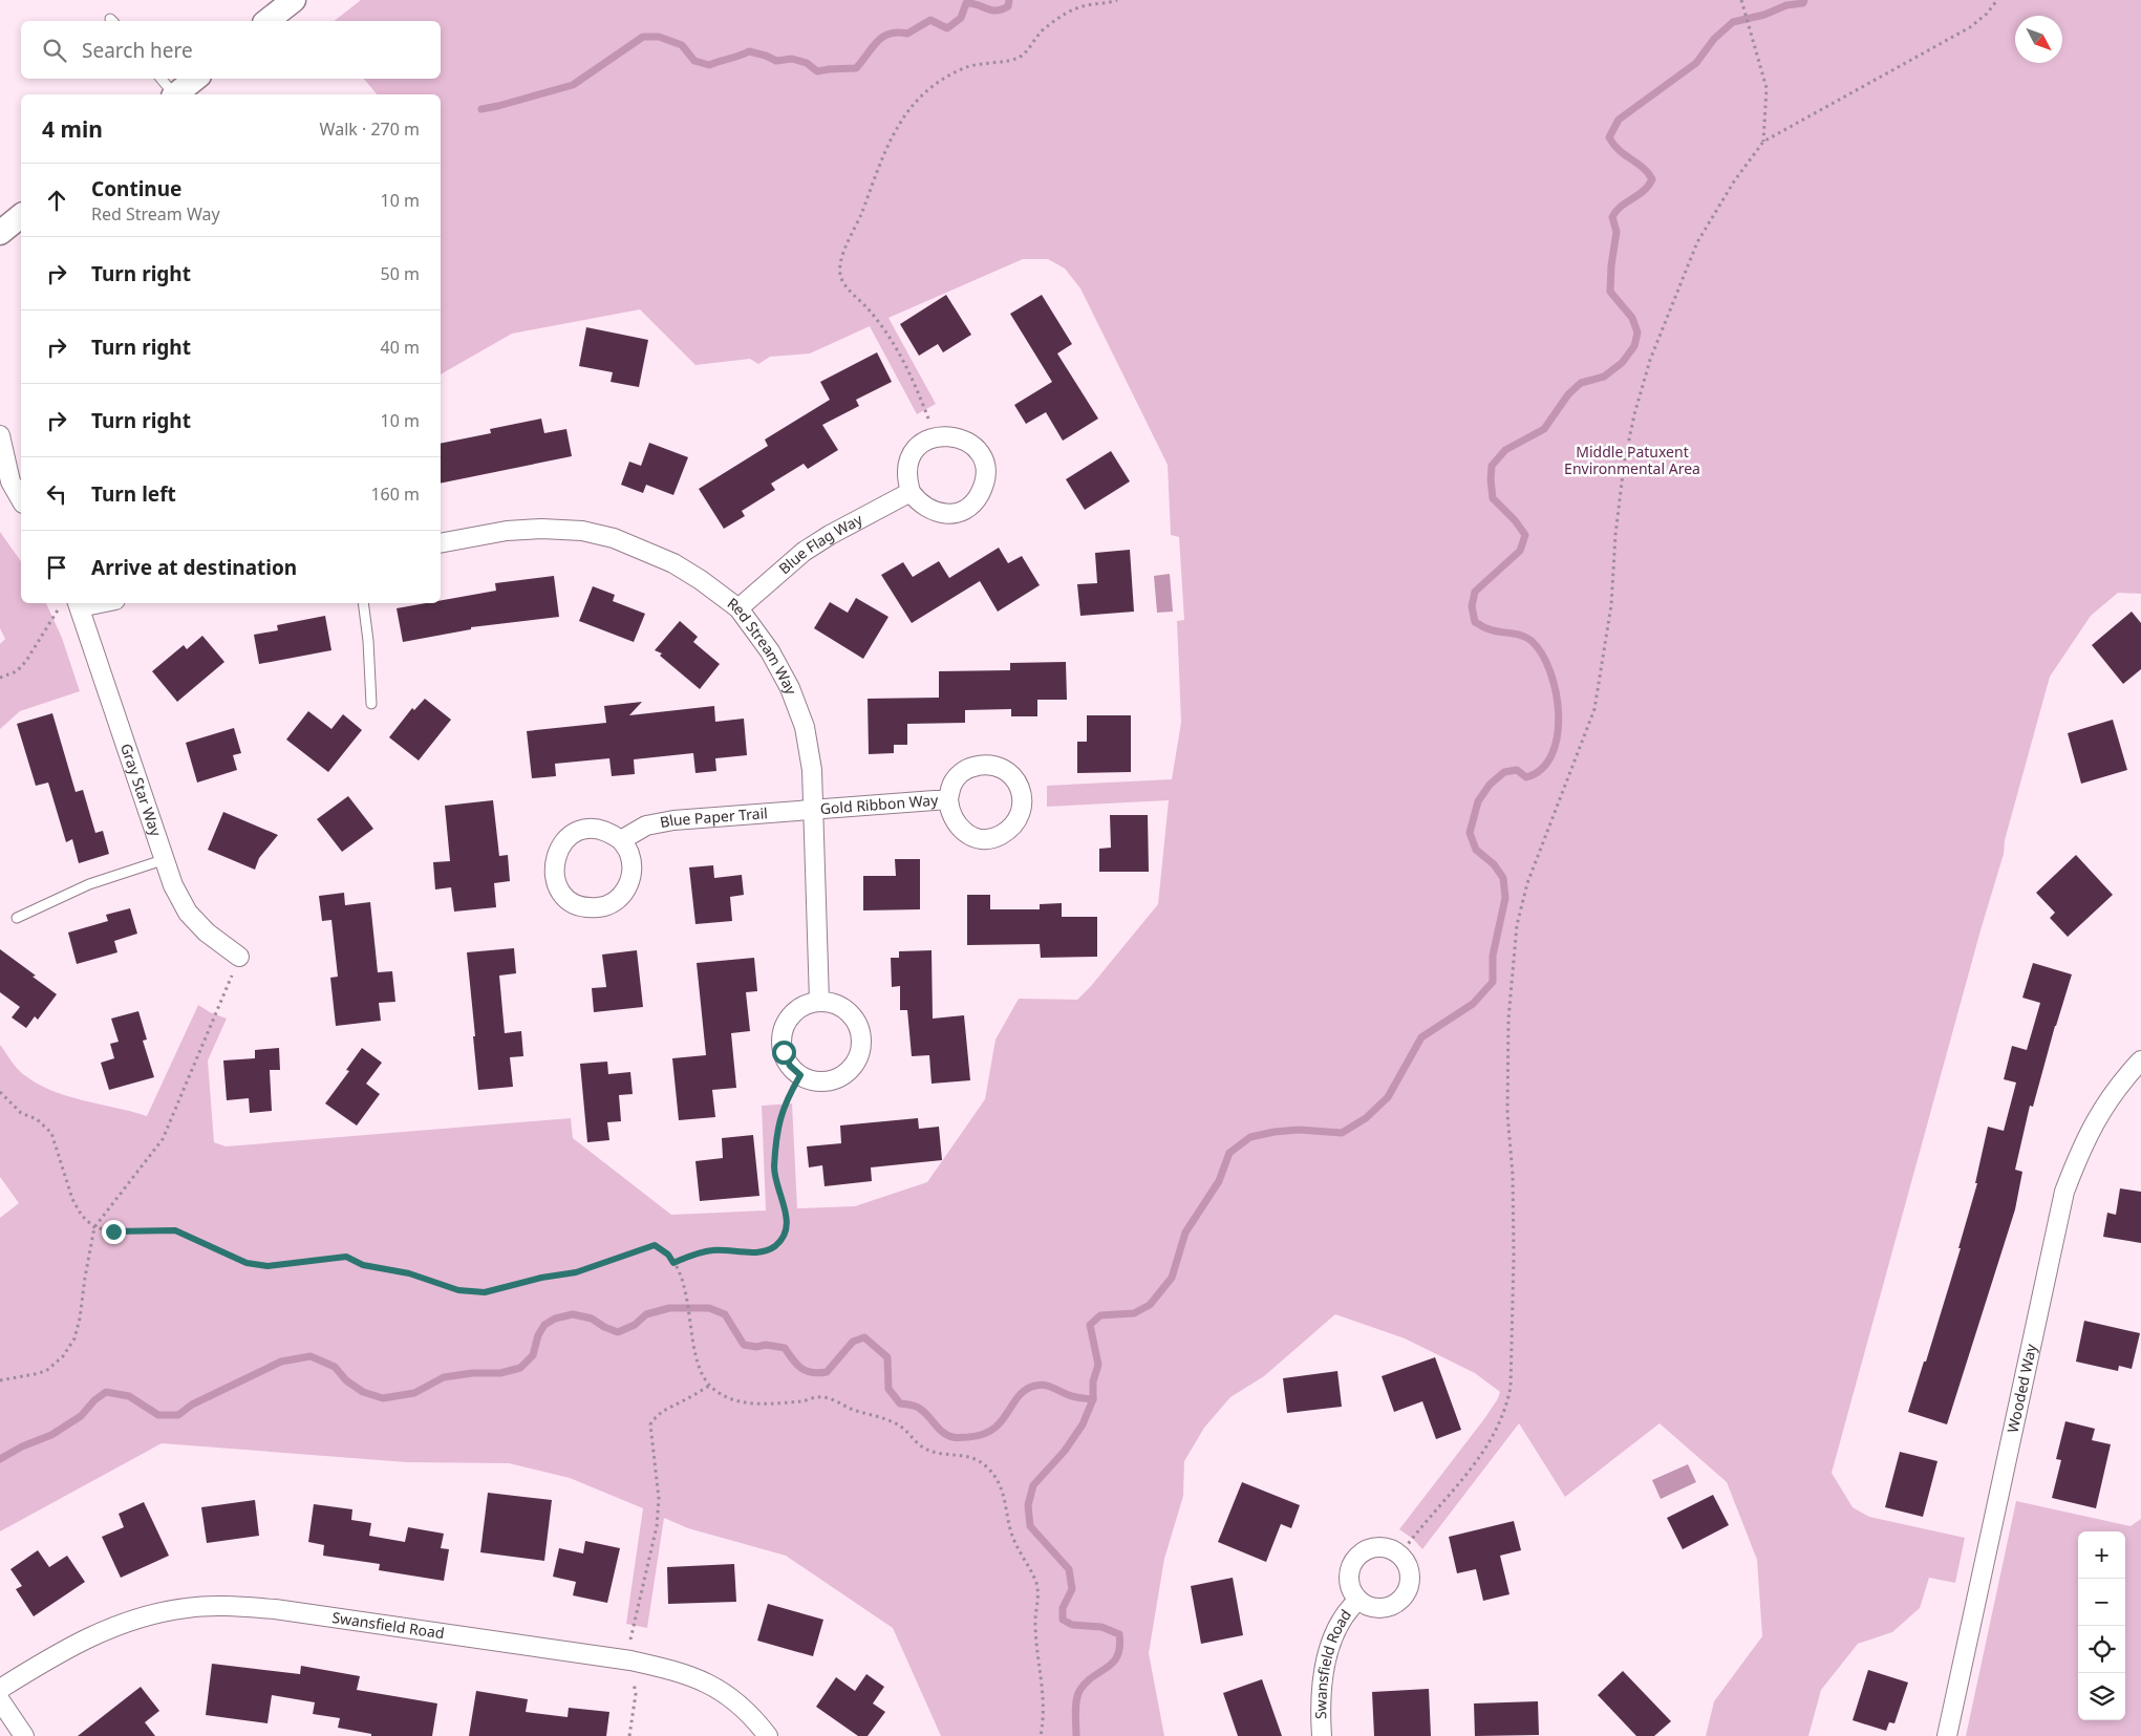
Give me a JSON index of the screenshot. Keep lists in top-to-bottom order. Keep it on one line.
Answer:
{"streets":{"street":["Blue Flag Way","Red Stream Way","Gray Star Way","Gold Ribbon Way","Blue Paper Trail","Wooded Way","Swansfield Road"]},"crossings":[["Blue Flag Way","Red Stream Way"],["Red Stream Way","Gold Ribbon Way"],["Red Stream Way","Blue Paper Trail"],["Gold Ribbon Way","Blue Paper Trail"]],"parks":["Middle Patuxent Environmental Area"],"north":"bottom right","page":{"search":"Search here","heading":["4 min","Walk · 270 m"],"list":[["Continue","Red Stream Way","10 m"],["Turn right","50 m"],["Turn right","40 m"],["Turn right","10 m"],["Turn left","160 m"],"Arrive at destination"],"map_buttons":["+","−"]}}
